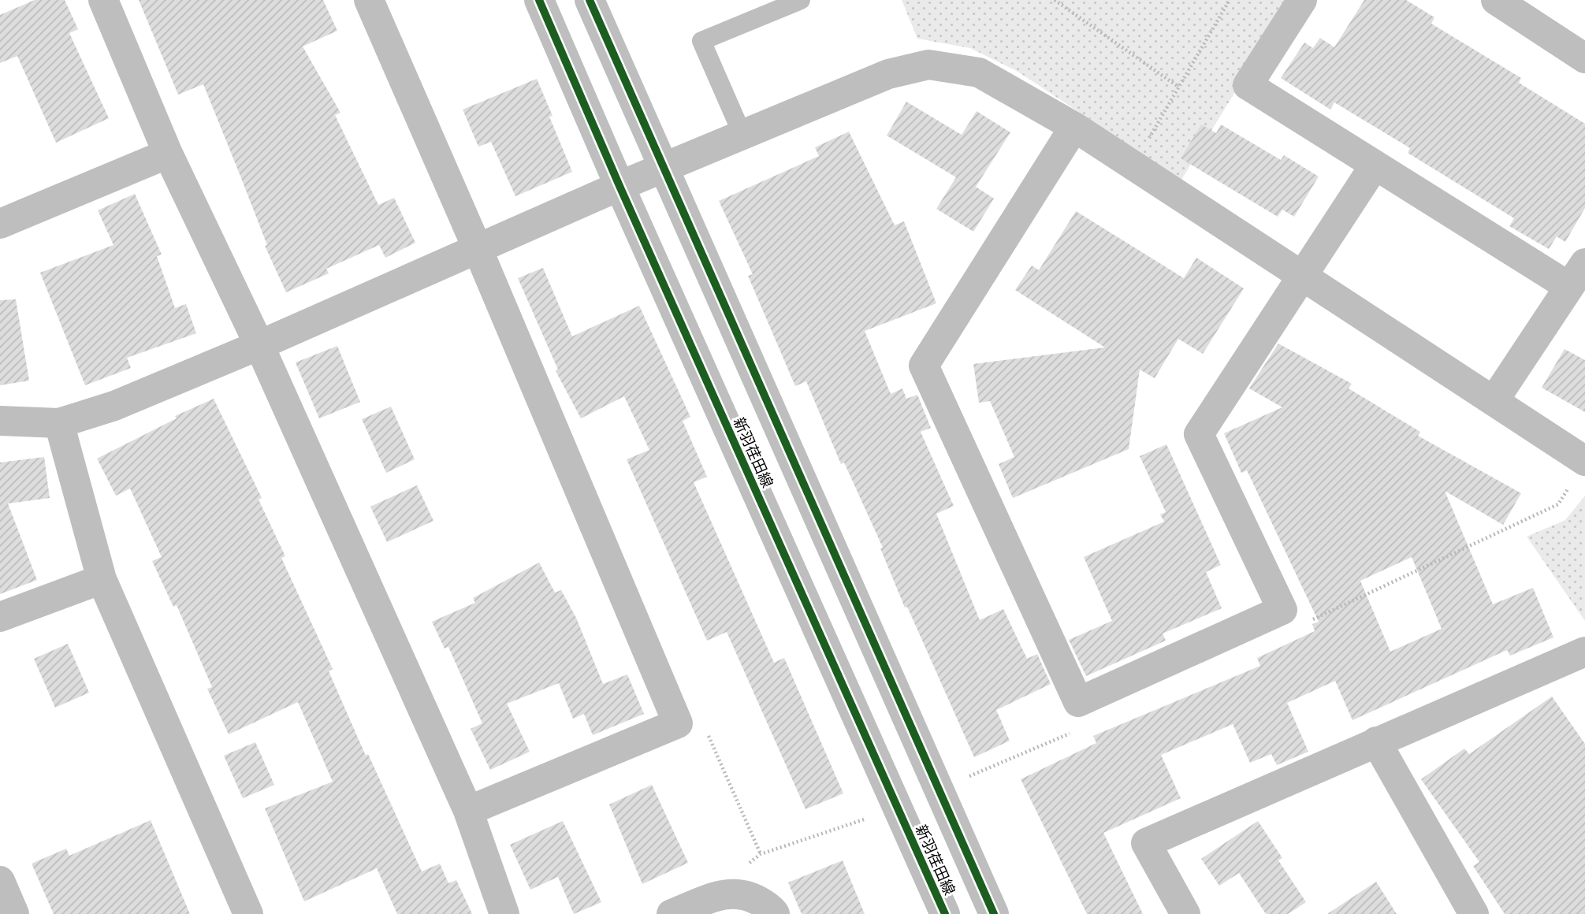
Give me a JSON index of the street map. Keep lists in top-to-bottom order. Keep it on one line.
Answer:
{"streets":{"street":["新羽荏田線"]}}
